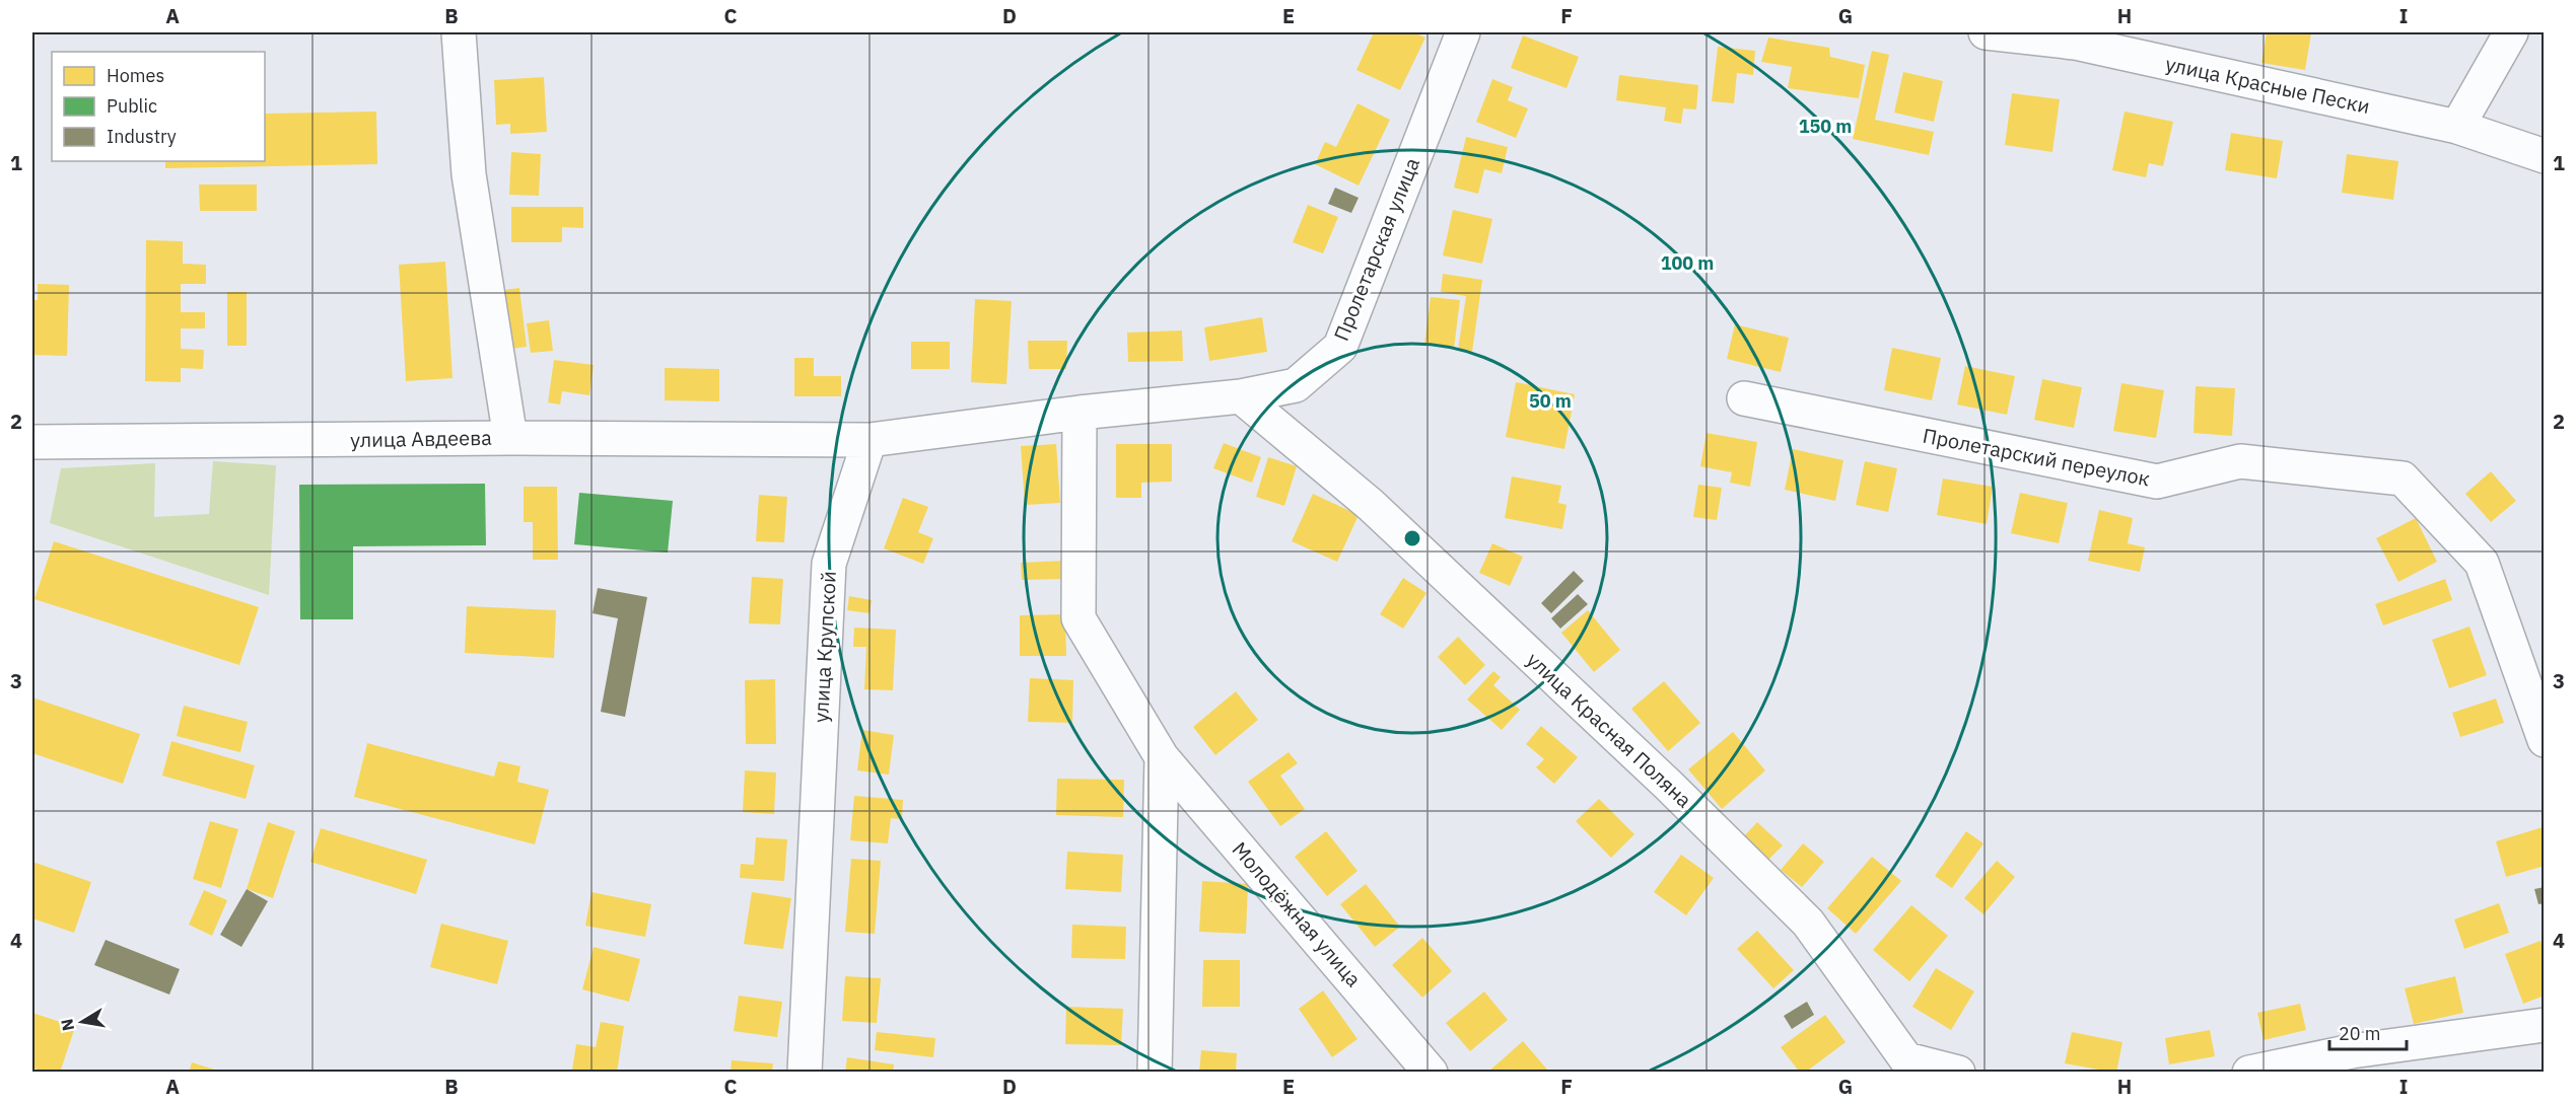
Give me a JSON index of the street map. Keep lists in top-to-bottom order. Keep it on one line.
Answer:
{"streets":{"street":["улица Красные Пески","Пролетарская улица","улица Авдеева","Пролетарский переулок","улица Крупской","улица Красная Поляна","Молодёжная улица"]},"crossings":[["Пролетарская улица","улица Крупской"],["Пролетарская улица","улица Красная Поляна"],["Пролетарская улица","Молодёжная улица"]],"legend":["Homes","Public","Industry"],"scale_bar":"20 m","north":"left","grid":{"columns":["A","B","C","D","E","F","G","H","I"],"rows":["1","2","3","4"]},"rings":["150 m","100 m","50 m"]}
